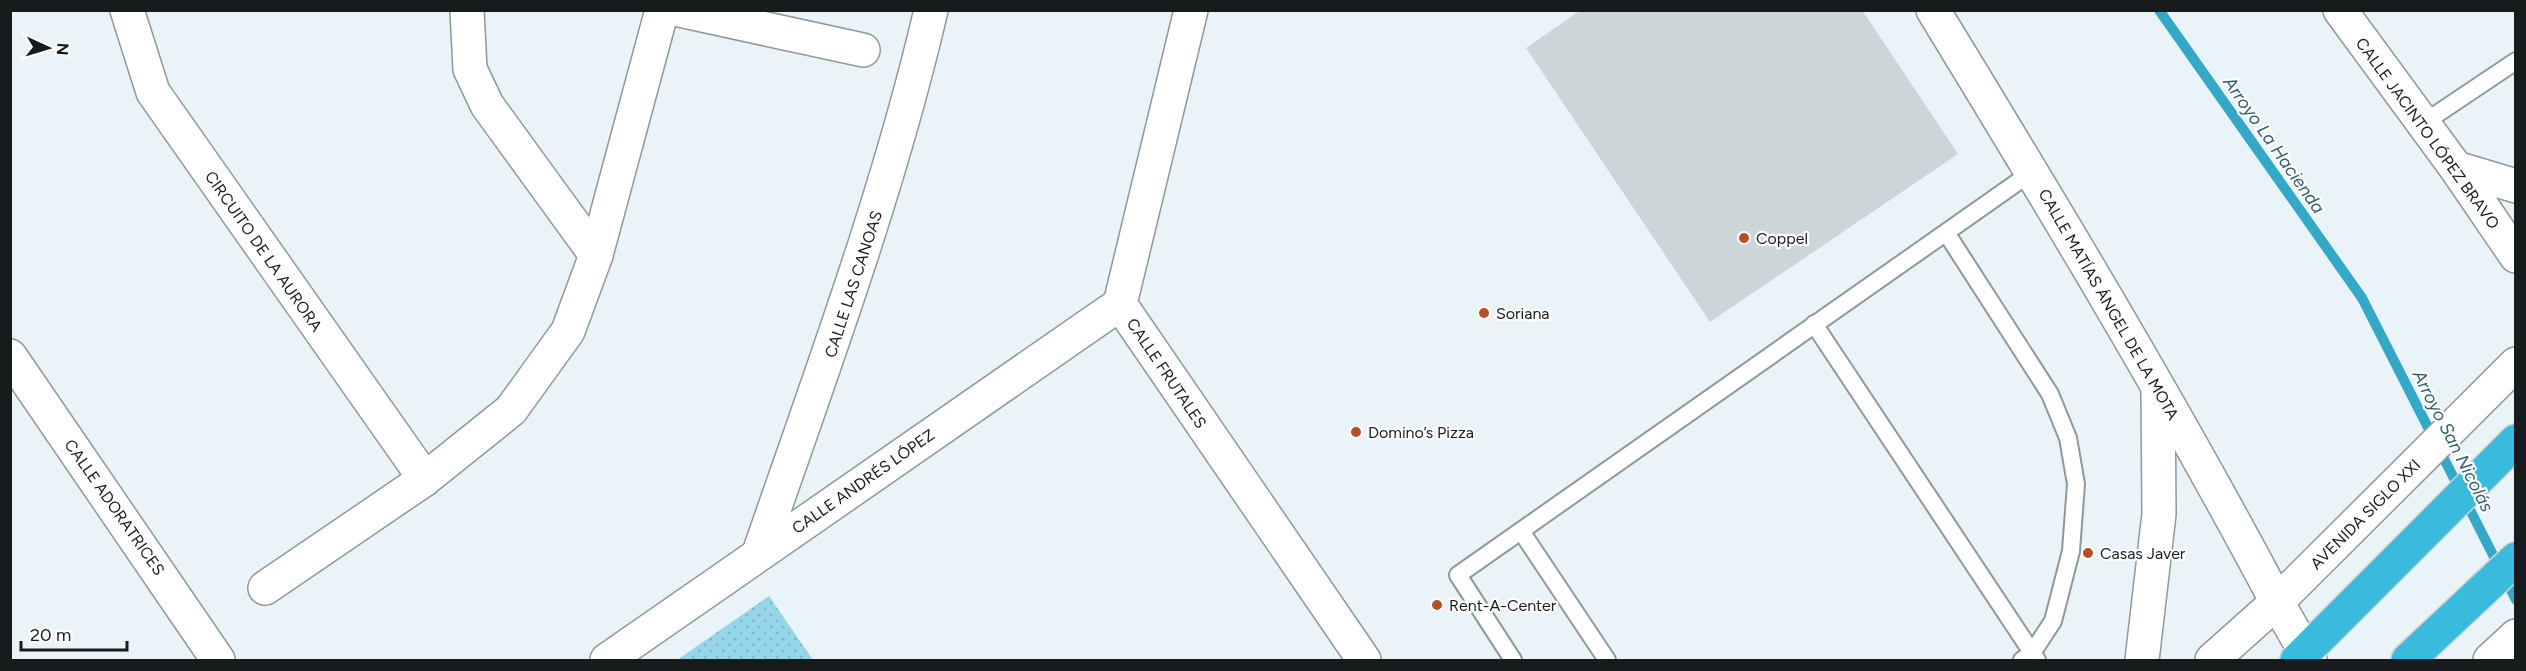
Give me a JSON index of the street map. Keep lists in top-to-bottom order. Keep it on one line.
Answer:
{"streets":{"street":["CALLE JACINTO LÓPEZ BRAVO","CIRCUITO DE LA AURORA","CALLE LAS CANOAS","CALLE MATÍAS ÁNGEL DE LA MOTA","CALLE FRUTALES","CALLE ANDRÉS LÓPEZ","CALLE ADORATRICES","AVENIDA SIGLO XXI"]},"crossings":[["CALLE LAS CANOAS","CALLE ANDRÉS LÓPEZ"],["CALLE MATÍAS ÁNGEL DE LA MOTA","AVENIDA SIGLO XXI"],["CALLE FRUTALES","CALLE ANDRÉS LÓPEZ"]],"water":["Arroyo La Hacienda","Arroyo San Nicolás"],"places":["Coppel","Soriana","Domino’s Pizza","Casas Javer","Rent-A-Center"],"scale_bar":"20 m","north":"right"}
